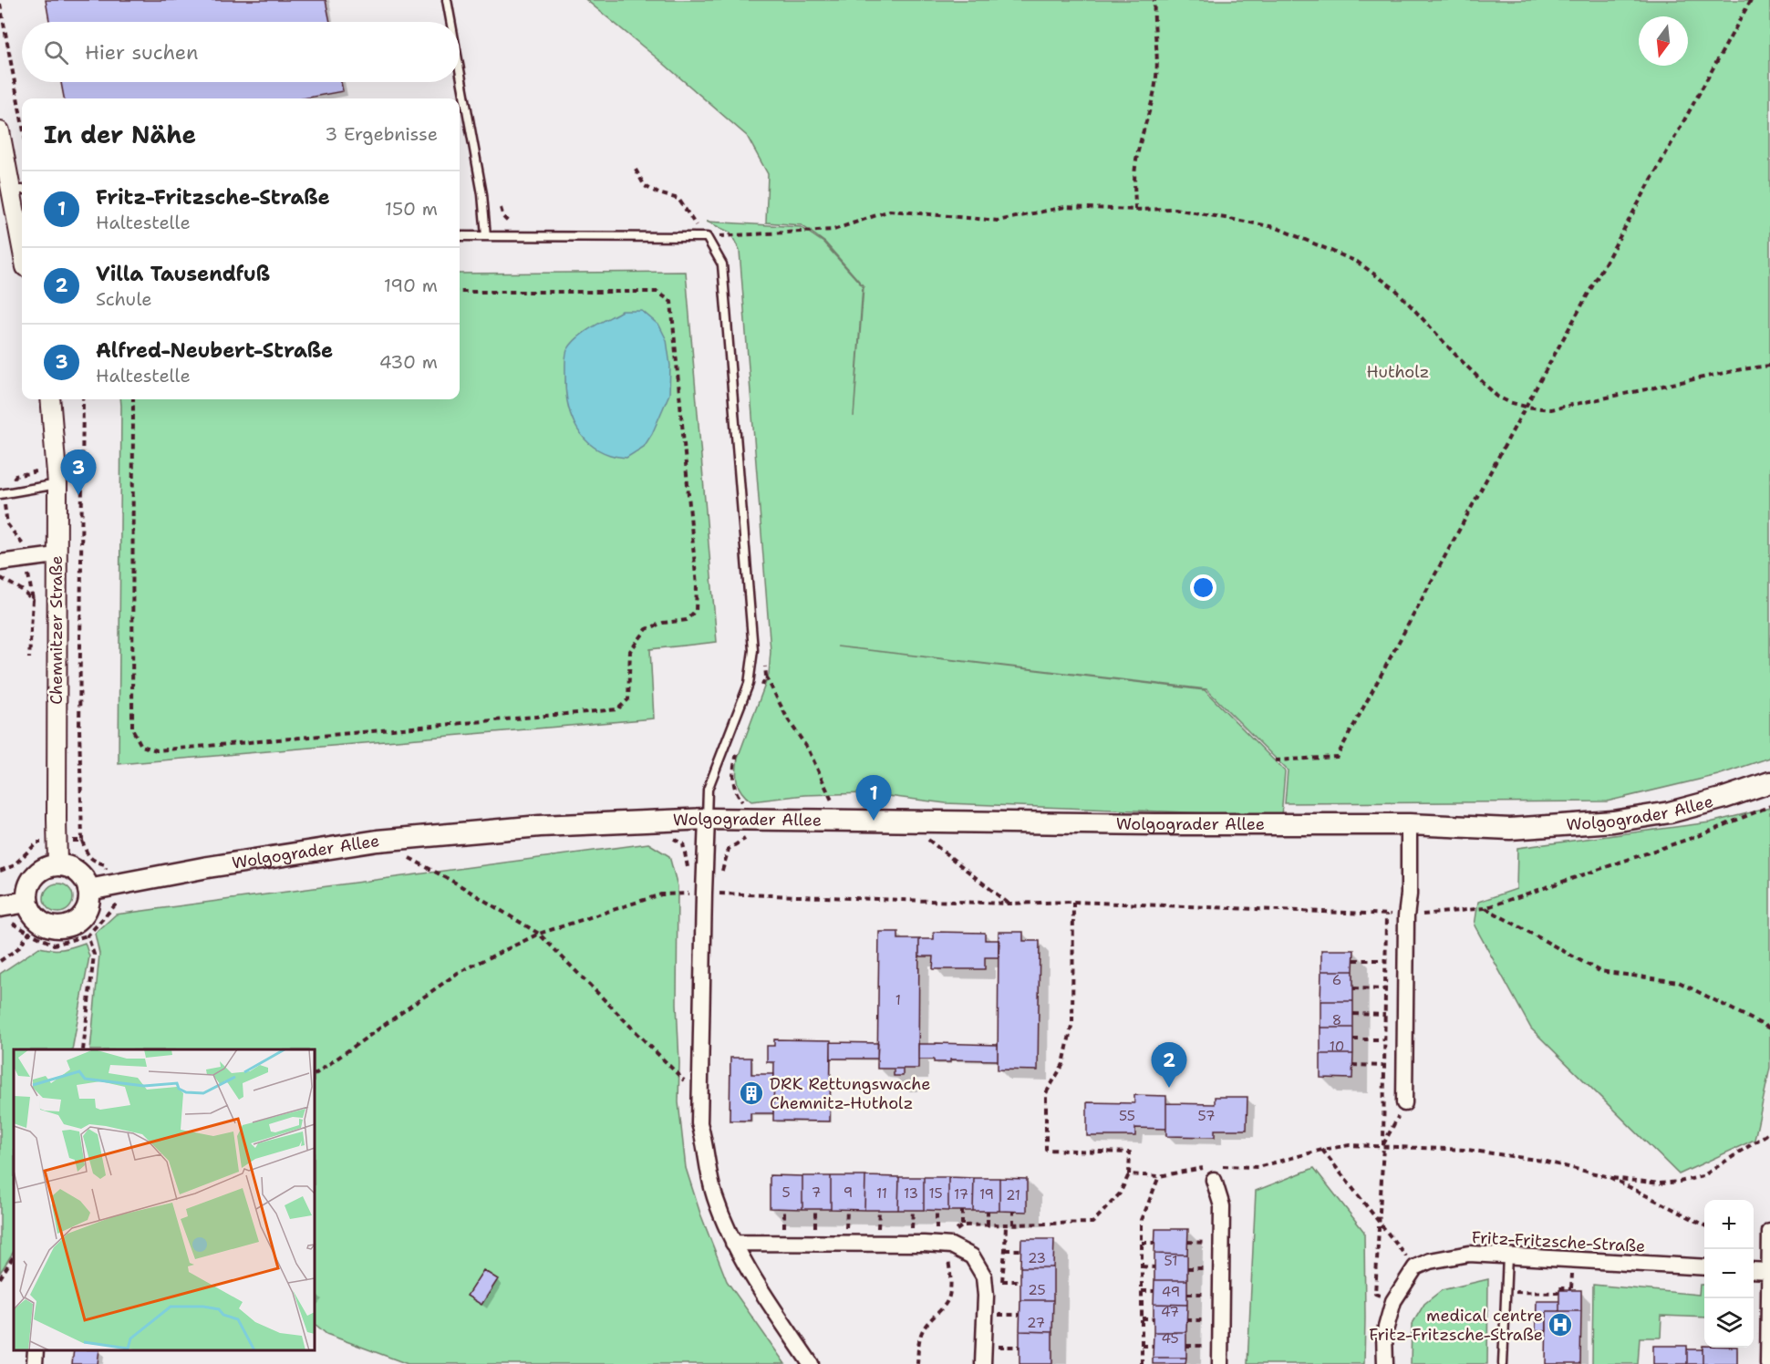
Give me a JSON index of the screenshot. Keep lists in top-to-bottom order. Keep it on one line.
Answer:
{"streets":{"main road":["Wolgograder Allee"],"street":["Chemnitzer Straße","Fritz-Fritzsche-Straße"]},"crossings":[["Chemnitzer Straße","Wolgograder Allee"]],"parks":["Hutholz"],"places":{"building":["DRK Rettungswache Chemnitz-Hutholz"],"hospital":["medical centre Fritz-Fritzsche-Straße"]},"house_numbers":["6","1","8","10","55","57","5","7","9","11","13","15","17","19","21","23","51","25","49","47","27","45"],"north":"bottom","page":{"search":"Hier suchen","heading":["In der Nähe","3 Ergebnisse"],"list":[{"mark":"1","name":"Fritz-Fritzsche-Straße","note":"Haltestelle","value":"150 m"},{"mark":"2","name":"Villa Tausendfuß","note":"Schule","value":"190 m"},{"mark":"3","name":"Alfred-Neubert-Straße","note":"Haltestelle","value":"430 m"}],"pins":["3","1","2"],"map_buttons":["+","−"]}}
